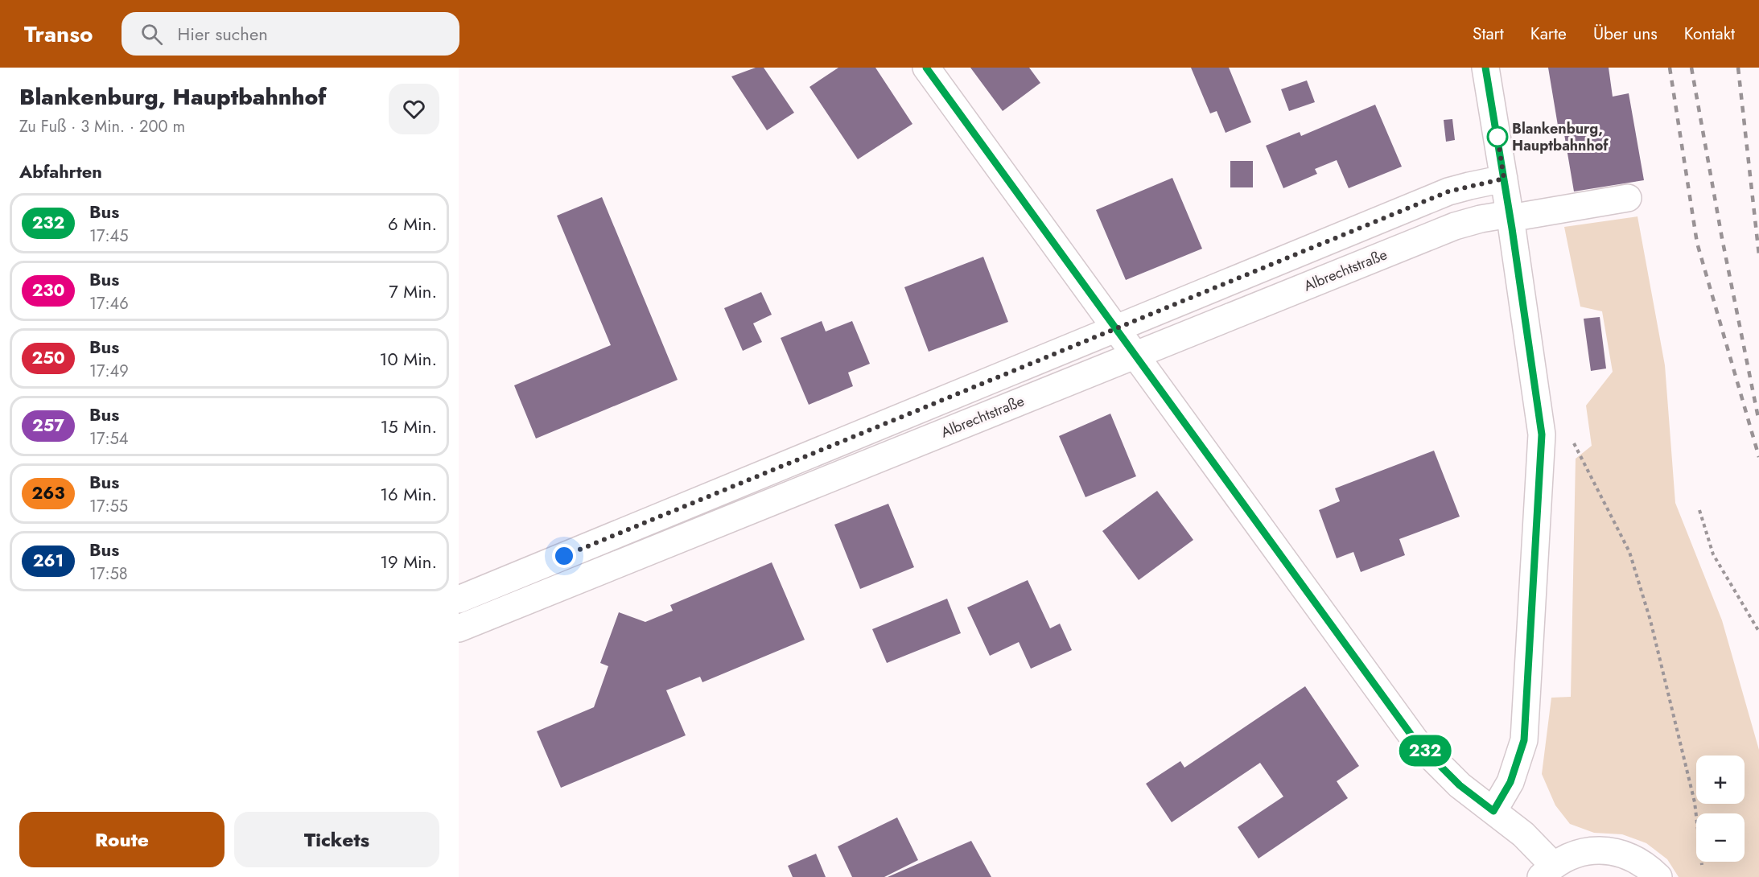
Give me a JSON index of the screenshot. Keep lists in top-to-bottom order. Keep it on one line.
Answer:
{"streets":{"street":["Albrechtstraße"]},"places":["Blankenburg, Hauptbahnhof"],"lines":["bus line 232"],"page":{"header":"Transo","search":"Hier suchen","nav":["Start","Karte","Über uns","Kontakt"],"heading":[["Blankenburg, Hauptbahnhof","Zu Fuß · 3 Min. · 200 m"],"Abfahrten"],"on_map":"232","list":[{"mark":"232","name":"Bus","note":"17:45","value":"6 Min."},{"mark":"230","name":"Bus","note":"17:46","value":"7 Min."},{"mark":"250","name":"Bus","note":"17:49","value":"10 Min."},{"mark":"257","name":"Bus","note":"17:54","value":"15 Min."},{"mark":"263","name":"Bus","note":"17:55","value":"16 Min."},{"mark":"261","name":"Bus","note":"17:58","value":"19 Min."}],"map_buttons":["+","−"],"buttons":["Route","Tickets"]}}
